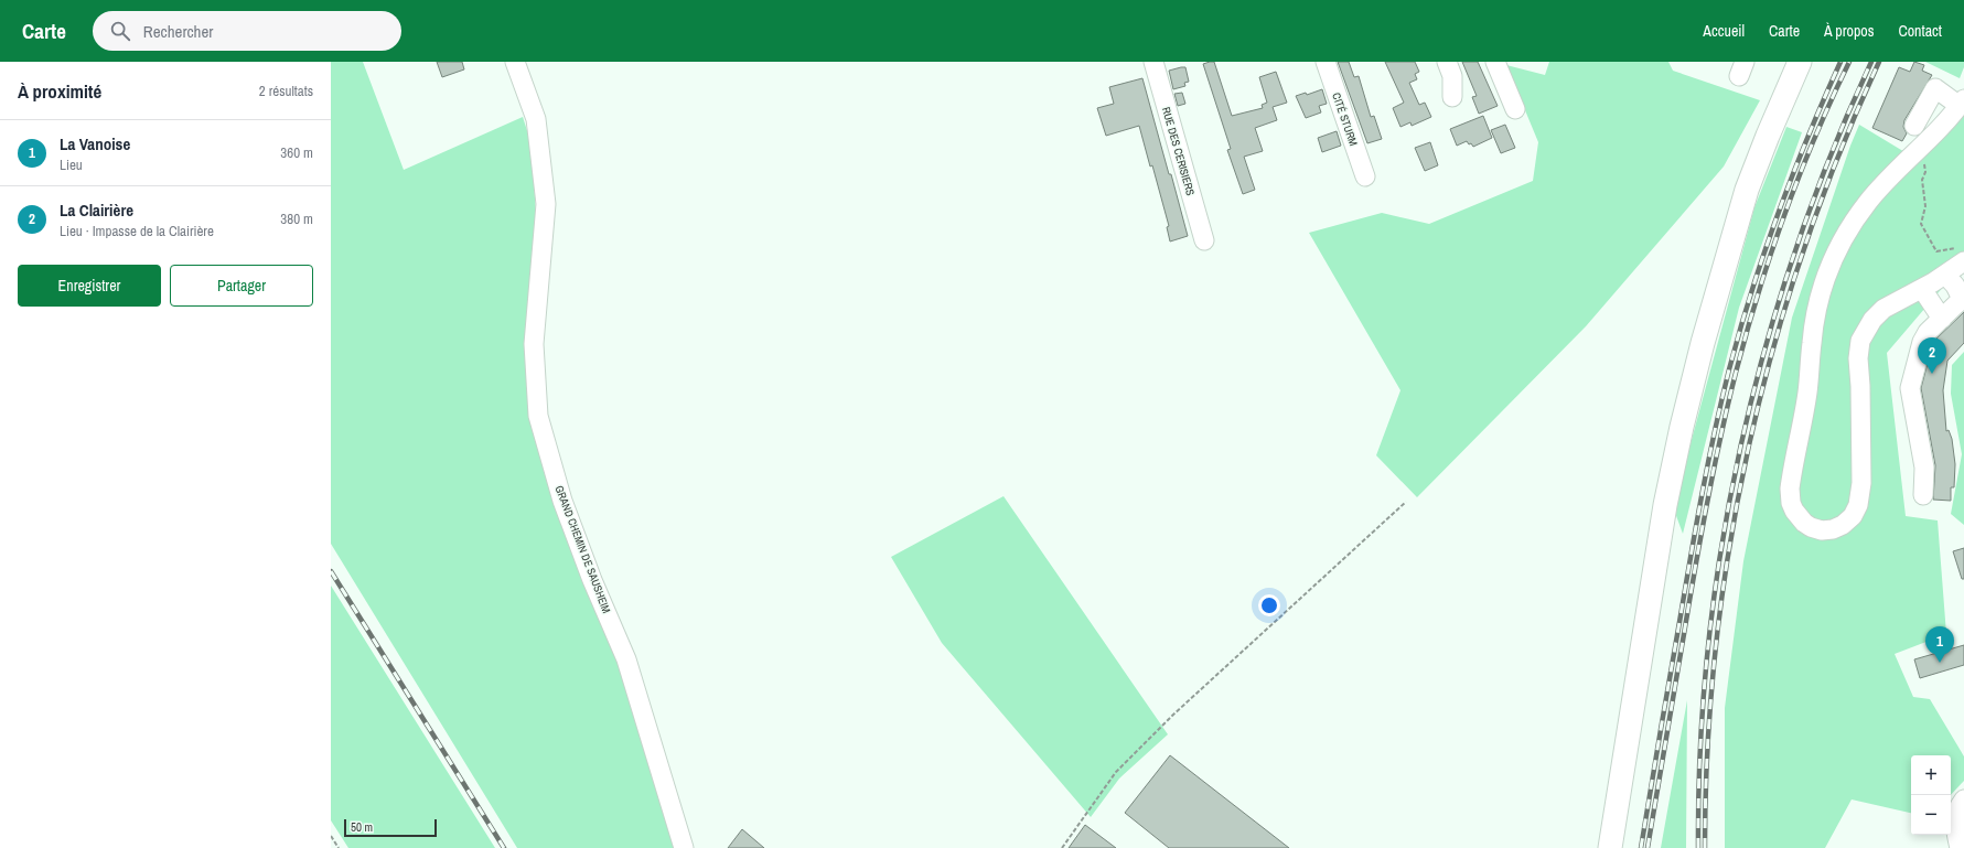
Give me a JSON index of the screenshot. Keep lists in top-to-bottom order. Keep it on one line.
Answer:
{"streets":{"street":["CITÉ STURM","RUE DES CERISIERS","GRAND CHEMIN DE SAUSHEIM"]},"scale_bar":"50 m","page":{"header":"Carte","search":"Rechercher","nav":["Accueil","Carte","À propos","Contact"],"heading":["À proximité","2 résultats"],"list":[{"mark":"1","name":"La Vanoise","note":"Lieu","value":"360 m"},{"mark":"2","name":"La Clairière","note":"Lieu · Impasse de la Clairière","value":"380 m"}],"buttons":["Enregistrer","Partager"],"pins":["2","1"],"map_buttons":["+","−"],"scale":"50 m"}}
